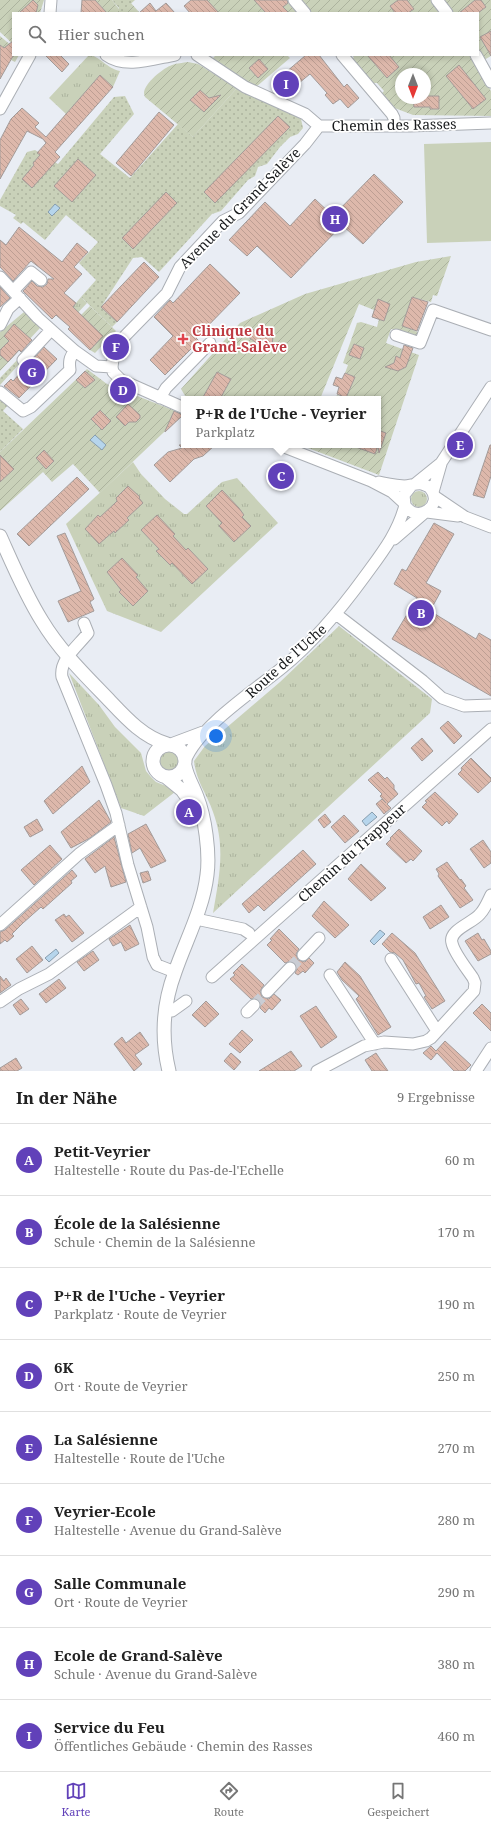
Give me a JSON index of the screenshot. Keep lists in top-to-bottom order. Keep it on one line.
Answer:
{"streets":{"street":["Chemin des Rasses","Avenue du Grand-Salève","Route de l'Uche","Chemin du Trappeur"]},"crossings":[["Chemin des Rasses","Avenue du Grand-Salève"]],"places":{"health":["Clinique du Grand-Salève"]},"north":"bottom","page":{"search":"Hier suchen","pins":["I","H","F","G","D","E","C","B","A"],"popup":["P+R de l'Uche - Veyrier","Parkplatz"],"heading":["In der Nähe","9 Ergebnisse"],"list":[{"mark":"A","name":"Petit-Veyrier","note":"Haltestelle · Route du Pas-de-l'Echelle","value":"60 m"},{"mark":"B","name":"École de la Salésienne","note":"Schule · Chemin de la Salésienne","value":"170 m"},{"mark":"C","name":"P+R de l'Uche - Veyrier","note":"Parkplatz · Route de Veyrier","value":"190 m"},{"mark":"D","name":"6K","note":"Ort · Route de Veyrier","value":"250 m"},{"mark":"E","name":"La Salésienne","note":"Haltestelle · Route de l'Uche","value":"270 m"},{"mark":"F","name":"Veyrier-Ecole","note":"Haltestelle · Avenue du Grand-Salève","value":"280 m"},{"mark":"G","name":"Salle Communale","note":"Ort · Route de Veyrier","value":"290 m"},{"mark":"H","name":"Ecole de Grand-Salève","note":"Schule · Avenue du Grand-Salève","value":"380 m"},{"mark":"I","name":"Service du Feu","note":"Öffentliches Gebäude · Chemin des Rasses","value":"460 m"}],"nav":["Karte","Route","Gespeichert"]}}
